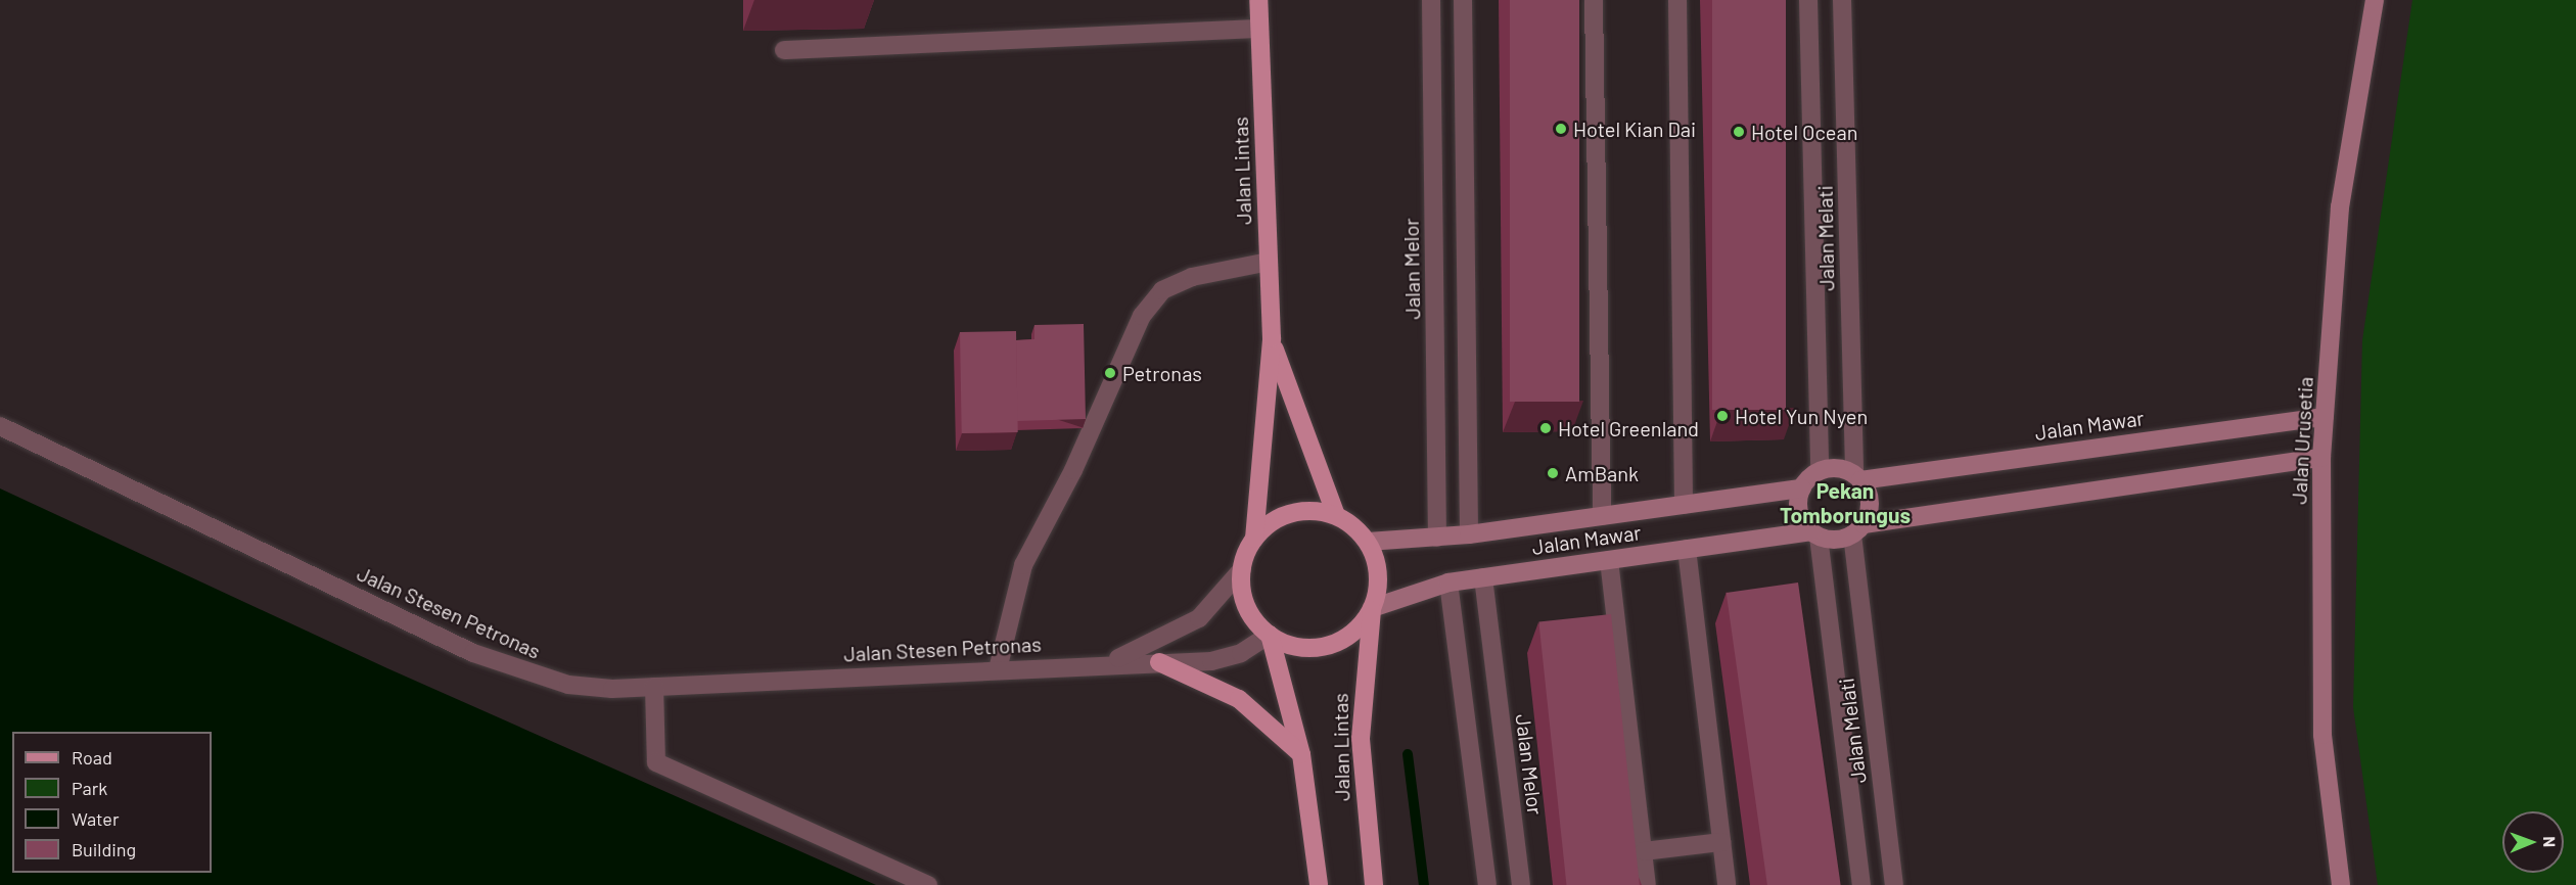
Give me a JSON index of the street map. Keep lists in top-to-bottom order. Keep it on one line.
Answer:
{"streets":{"main road":["Jalan Lintas"],"street":["Jalan Melati","Jalan Melor","Jalan Mawar","Jalan Urusetia","Jalan Stesen Petronas"]},"crossings":[["Jalan Lintas","Jalan Mawar"],["Jalan Lintas","Jalan Stesen Petronas"],["Jalan Melati","Jalan Mawar"],["Jalan Melor","Jalan Mawar"],["Jalan Mawar","Jalan Urusetia"],["Jalan Mawar","Jalan Stesen Petronas"]],"districts":["Pekan Tomborungus"],"places":["Hotel Kian Dai","Hotel Ocean","Petronas","Hotel Yun Nyen","Hotel Greenland","AmBank"],"legend":["Road","Park","Water","Building"],"north":"right"}
